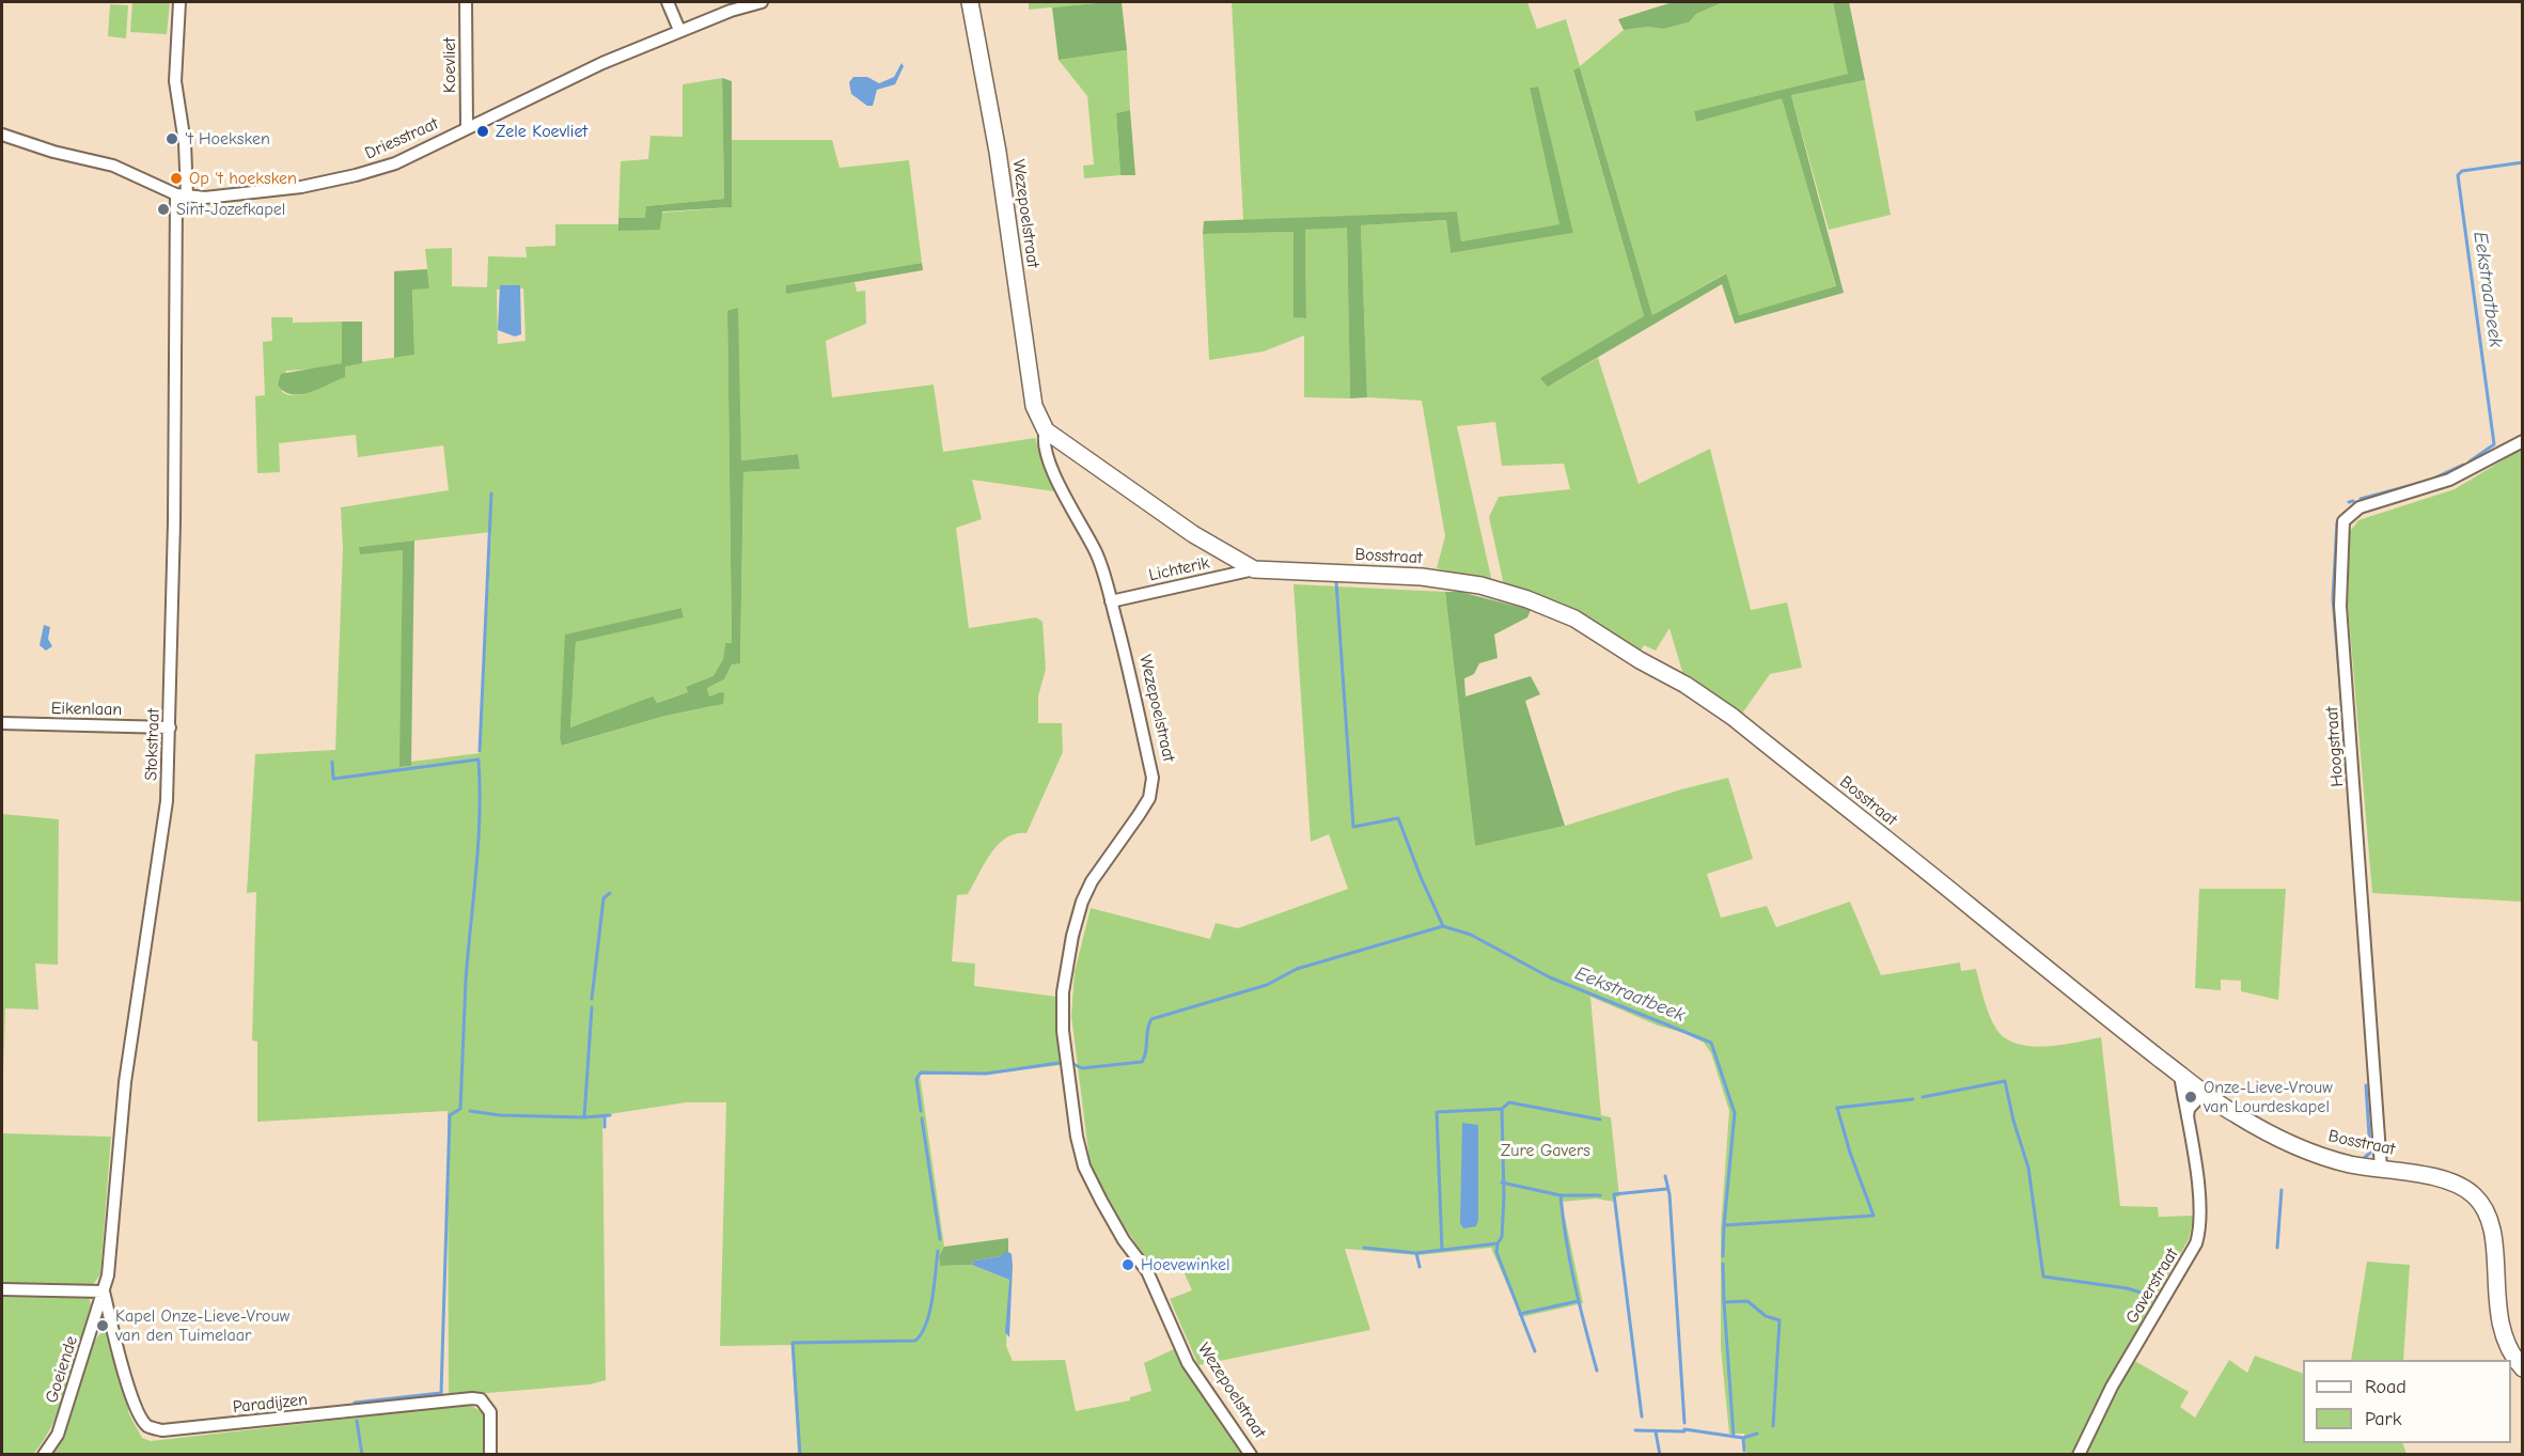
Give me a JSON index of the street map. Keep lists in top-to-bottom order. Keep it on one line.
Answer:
{"streets":{"street":["Koevliet","Driesstraat","Wezepoelstraat","Bosstraat","Lichterik","Eikenlaan","Stokstraat","Hoogstraat","Gaverstraat","Goeiende","Paradijzen"]},"crossings":[["Koevliet","Driesstraat"],["Driesstraat","Stokstraat"],["Wezepoelstraat","Bosstraat"],["Wezepoelstraat","Lichterik"],["Bosstraat","Lichterik"],["Bosstraat","Hoogstraat"],["Bosstraat","Gaverstraat"],["Eikenlaan","Stokstraat"],["Stokstraat","Goeiende"],["Stokstraat","Paradijzen"],["Goeiende","Paradijzen"]],"water":["Eekstraatbeek"],"parks":["Zure Gavers"],"places":["Zele Koevliet","'t Hoeksken","Op 't hoeksken","Sint-Jozefkapel","Onze-Lieve-Vrouw van Lourdeskapel","Hoevewinkel","Kapel Onze-Lieve-Vrouw van den Tuimelaar"],"legend":["Road","Park"]}
